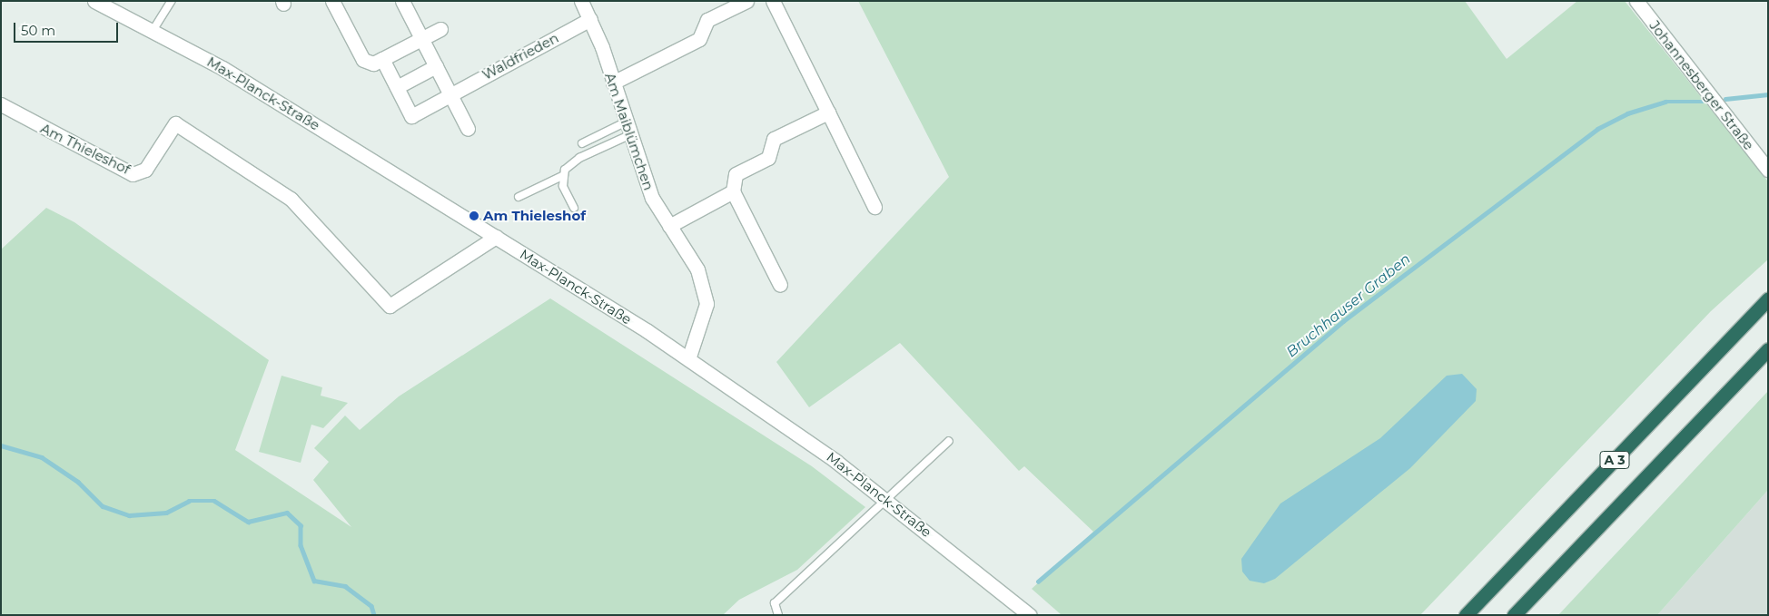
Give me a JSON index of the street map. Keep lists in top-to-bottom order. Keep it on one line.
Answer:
{"streets":{"highway":["A 3"],"street":["Waldfrieden","Johannesberger Straße","Max-Planck-Straße","Am Maiblümchen","Am Thieleshof"]},"crossings":[["Waldfrieden","Am Maiblümchen"],["Max-Planck-Straße","Am Maiblümchen"],["Max-Planck-Straße","Am Thieleshof"]],"water":["Bruchhauser Graben"],"places":["Am Thieleshof"],"scale_bar":"50 m"}
